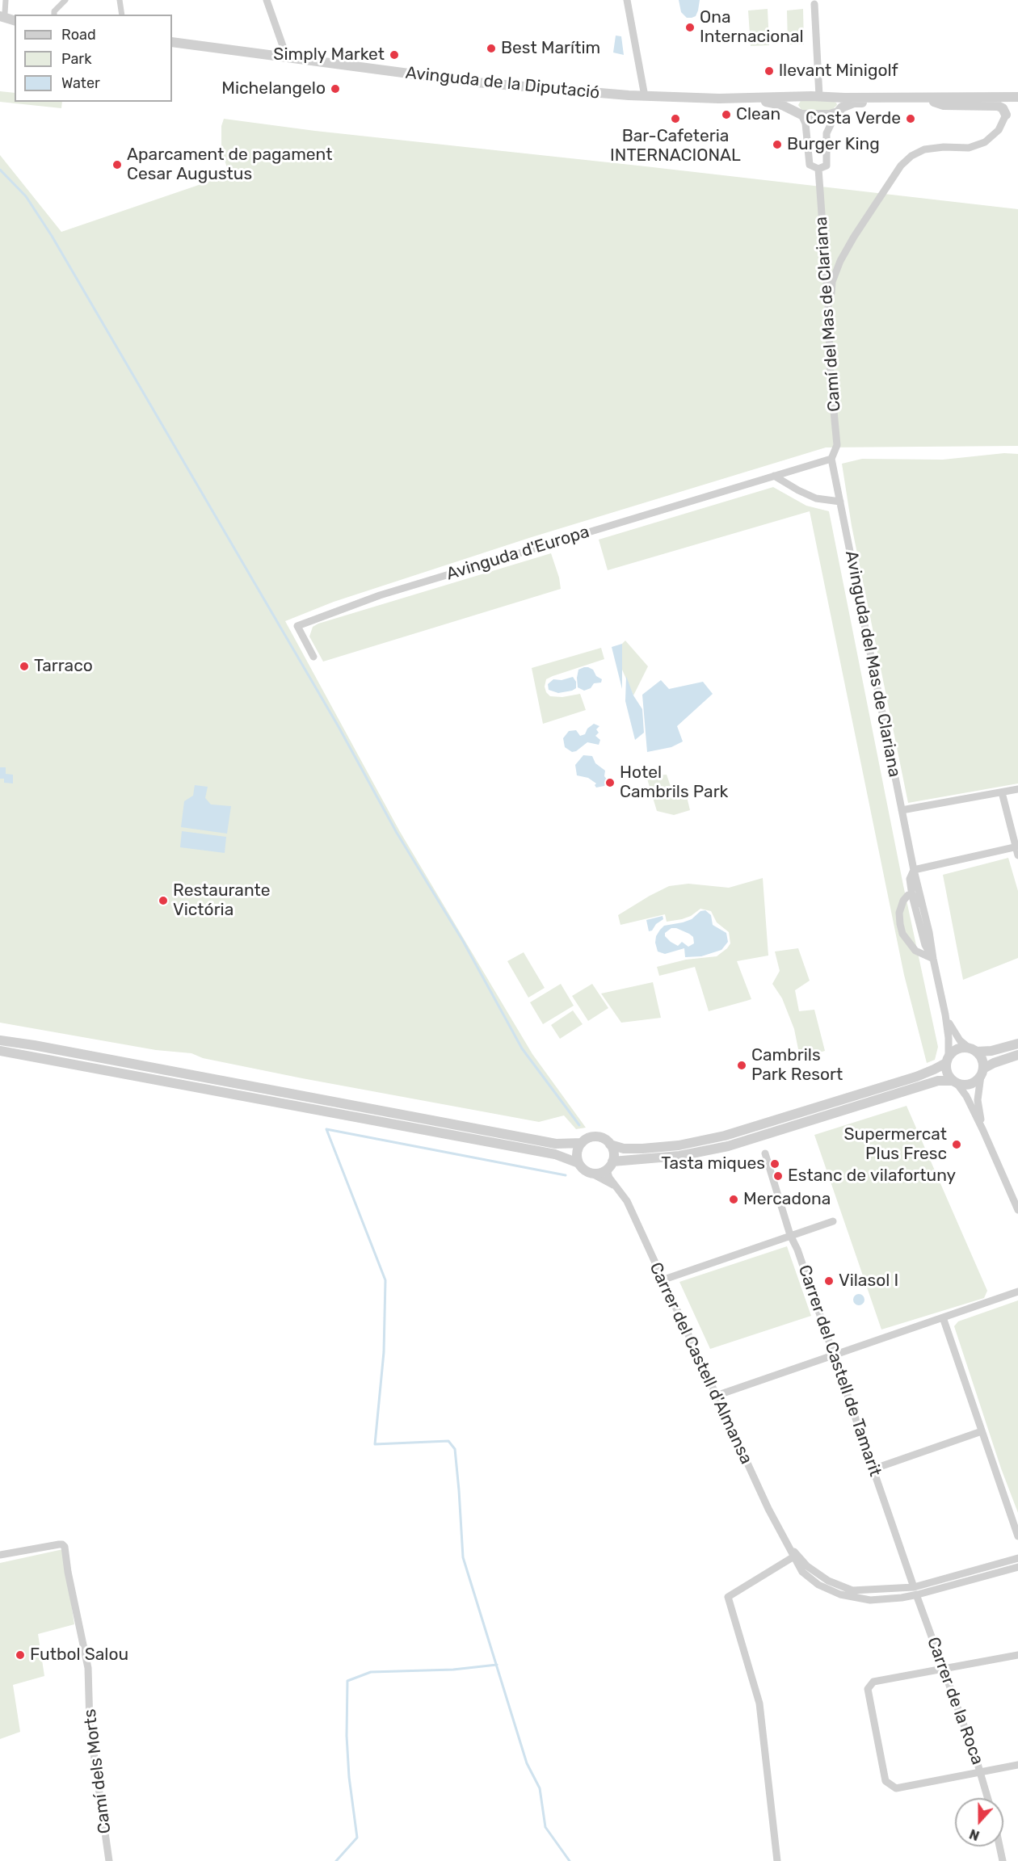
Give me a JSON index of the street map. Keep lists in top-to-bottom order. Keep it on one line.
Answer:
{"streets":{"street":["Avinguda de la Diputació","Camí del Mas de Clariana","Avinguda d'Europa","Avinguda del Mas de Clariana","Carrer del Castell d'Almansa","Carrer del Castell de Tamarit","Carrer de la Roca","Camí dels Morts"]},"crossings":[["Camí del Mas de Clariana","Avinguda d'Europa"],["Camí del Mas de Clariana","Avinguda del Mas de Clariana"],["Avinguda d'Europa","Avinguda del Mas de Clariana"],["Carrer del Castell d'Almansa","Carrer del Castell de Tamarit"],["Carrer del Castell d'Almansa","Carrer de la Roca"],["Carrer del Castell de Tamarit","Carrer de la Roca"]],"places":["Ona Internacional","Best Marítim","Simply Market","llevant Minigolf","Michelangelo","Clean","Bar-Cafeteria INTERNACIONAL","Costa Verde","Burger King","Aparcament de pagament Cesar Augustus","Tarraco","Hotel Cambrils Park","Restaurante Victória","Cambrils Park Resort","Supermercat Plus Fresc","Tasta miques","Estanc de vilafortuny","Mercadona","Vilasol I","Futbol Salou"],"legend":["Road","Park","Water"],"north":"bottom"}
